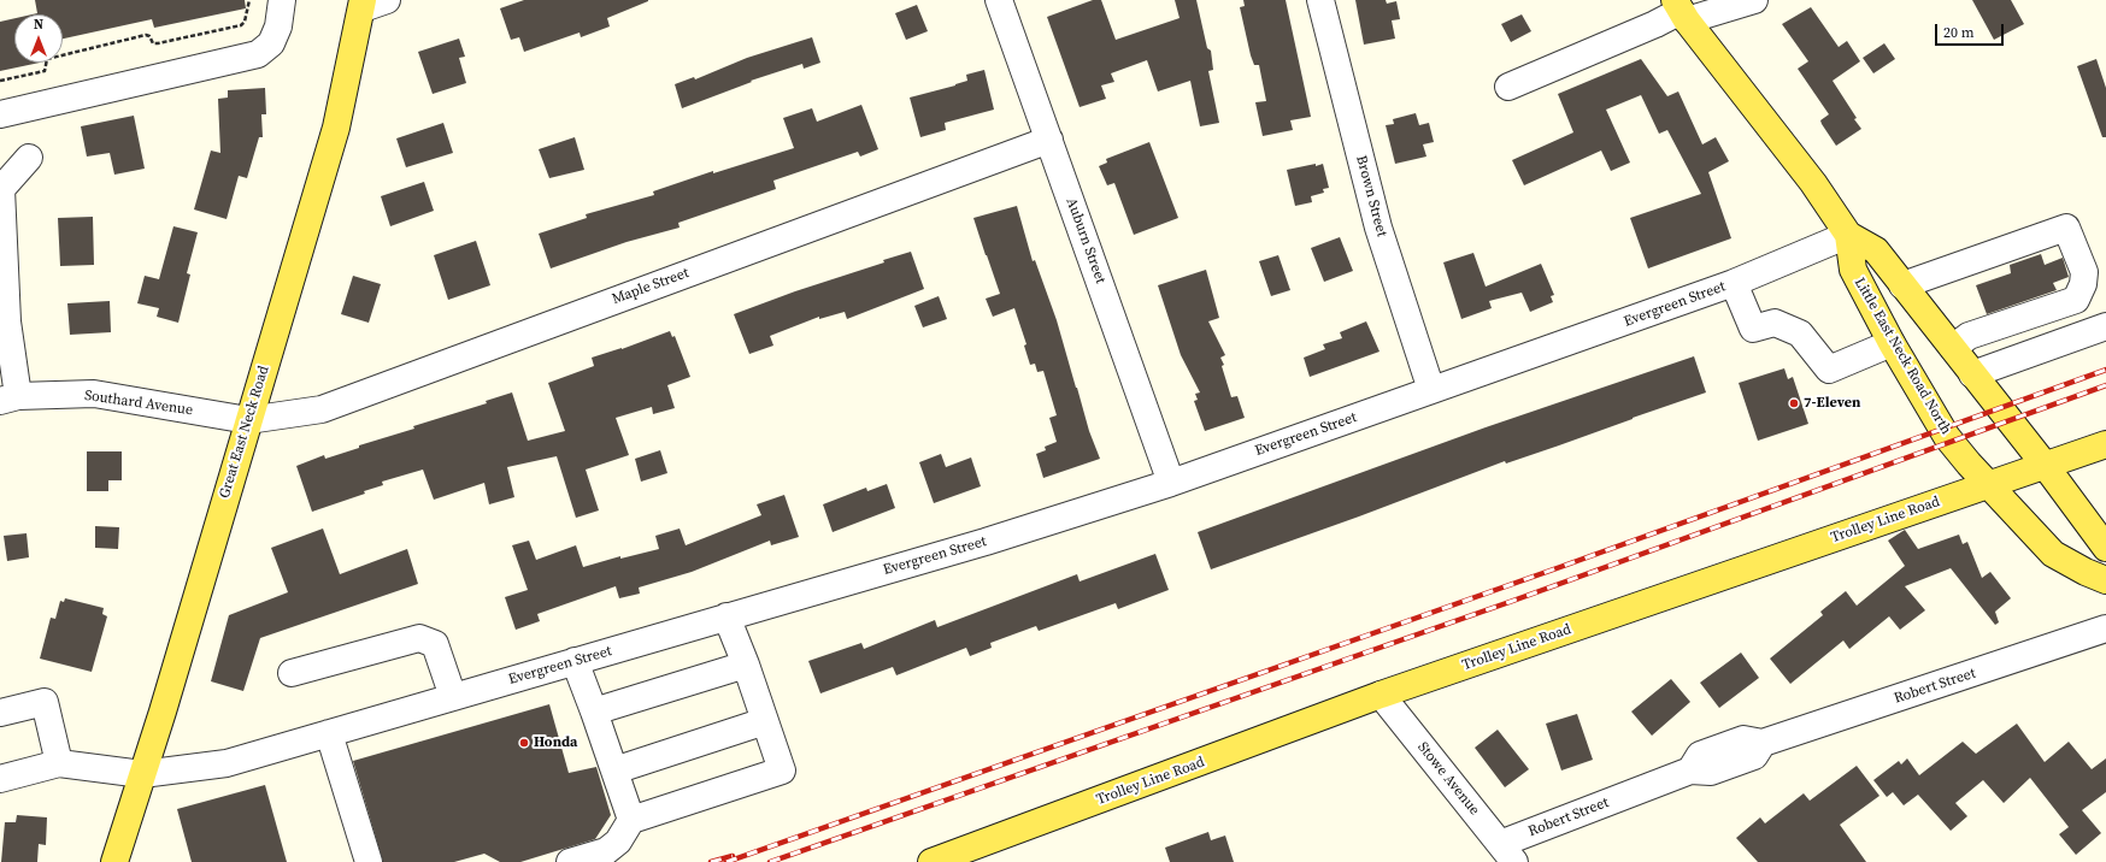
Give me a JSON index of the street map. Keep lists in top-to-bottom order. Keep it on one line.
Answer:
{"streets":{"main road":["Little East Neck Road North","Great East Neck Road","Trolley Line Road"],"street":["Brown Street","Auburn Street","Maple Street","Evergreen Street","Southard Avenue","Robert Street","Stowe Avenue"]},"crossings":[["Brown Street","Evergreen Street"],["Auburn Street","Maple Street"],["Auburn Street","Evergreen Street"],["Maple Street","Southard Avenue"],["Maple Street","Great East Neck Road"],["Evergreen Street","Little East Neck Road North"],["Evergreen Street","Great East Neck Road"],["Little East Neck Road North","Trolley Line Road"],["Southard Avenue","Great East Neck Road"],["Trolley Line Road","Stowe Avenue"],["Robert Street","Stowe Avenue"]],"places":["7-Eleven","Honda"],"scale_bar":"20 m","north":"top"}
